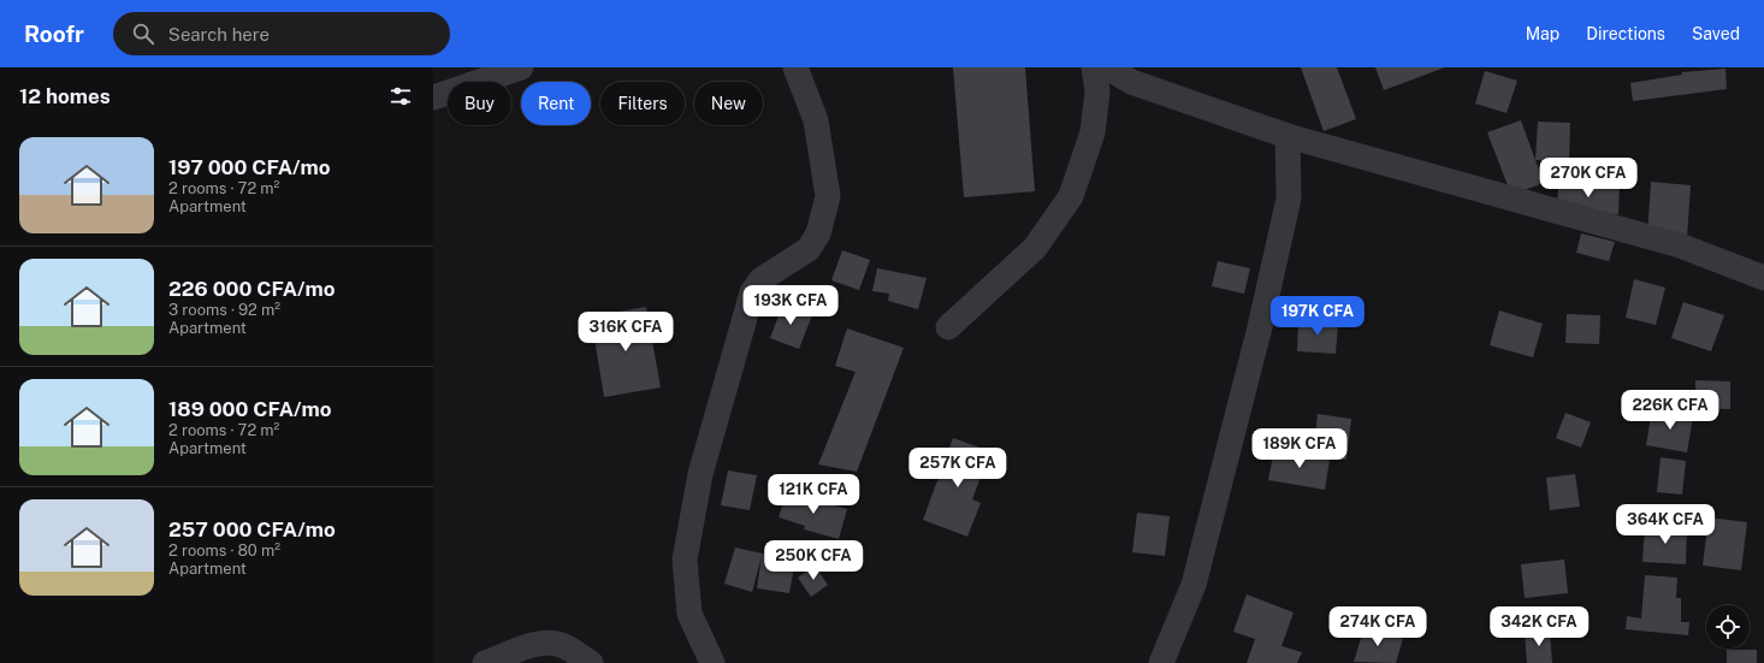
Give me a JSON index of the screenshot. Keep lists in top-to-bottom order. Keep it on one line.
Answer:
{"page":{"header":"Roofr","search":"Search here","nav":["Map","Directions","Saved"],"heading":"12 homes","chip":["Buy","Rent","Filters","New"],"list":[{"name":"197 000 CFA/mo","note":"2 rooms · 72 m² · Apartment"},{"name":"226 000 CFA/mo","note":"3 rooms · 92 m² · Apartment"},{"name":"189 000 CFA/mo","note":"2 rooms · 72 m² · Apartment"},{"name":"257 000 CFA/mo","note":"2 rooms · 80 m² · Apartment"}],"price":["270K CFA","193K CFA","197K CFA","316K CFA","226K CFA","189K CFA","257K CFA","121K CFA","364K CFA","250K CFA","274K CFA","342K CFA"]}}
